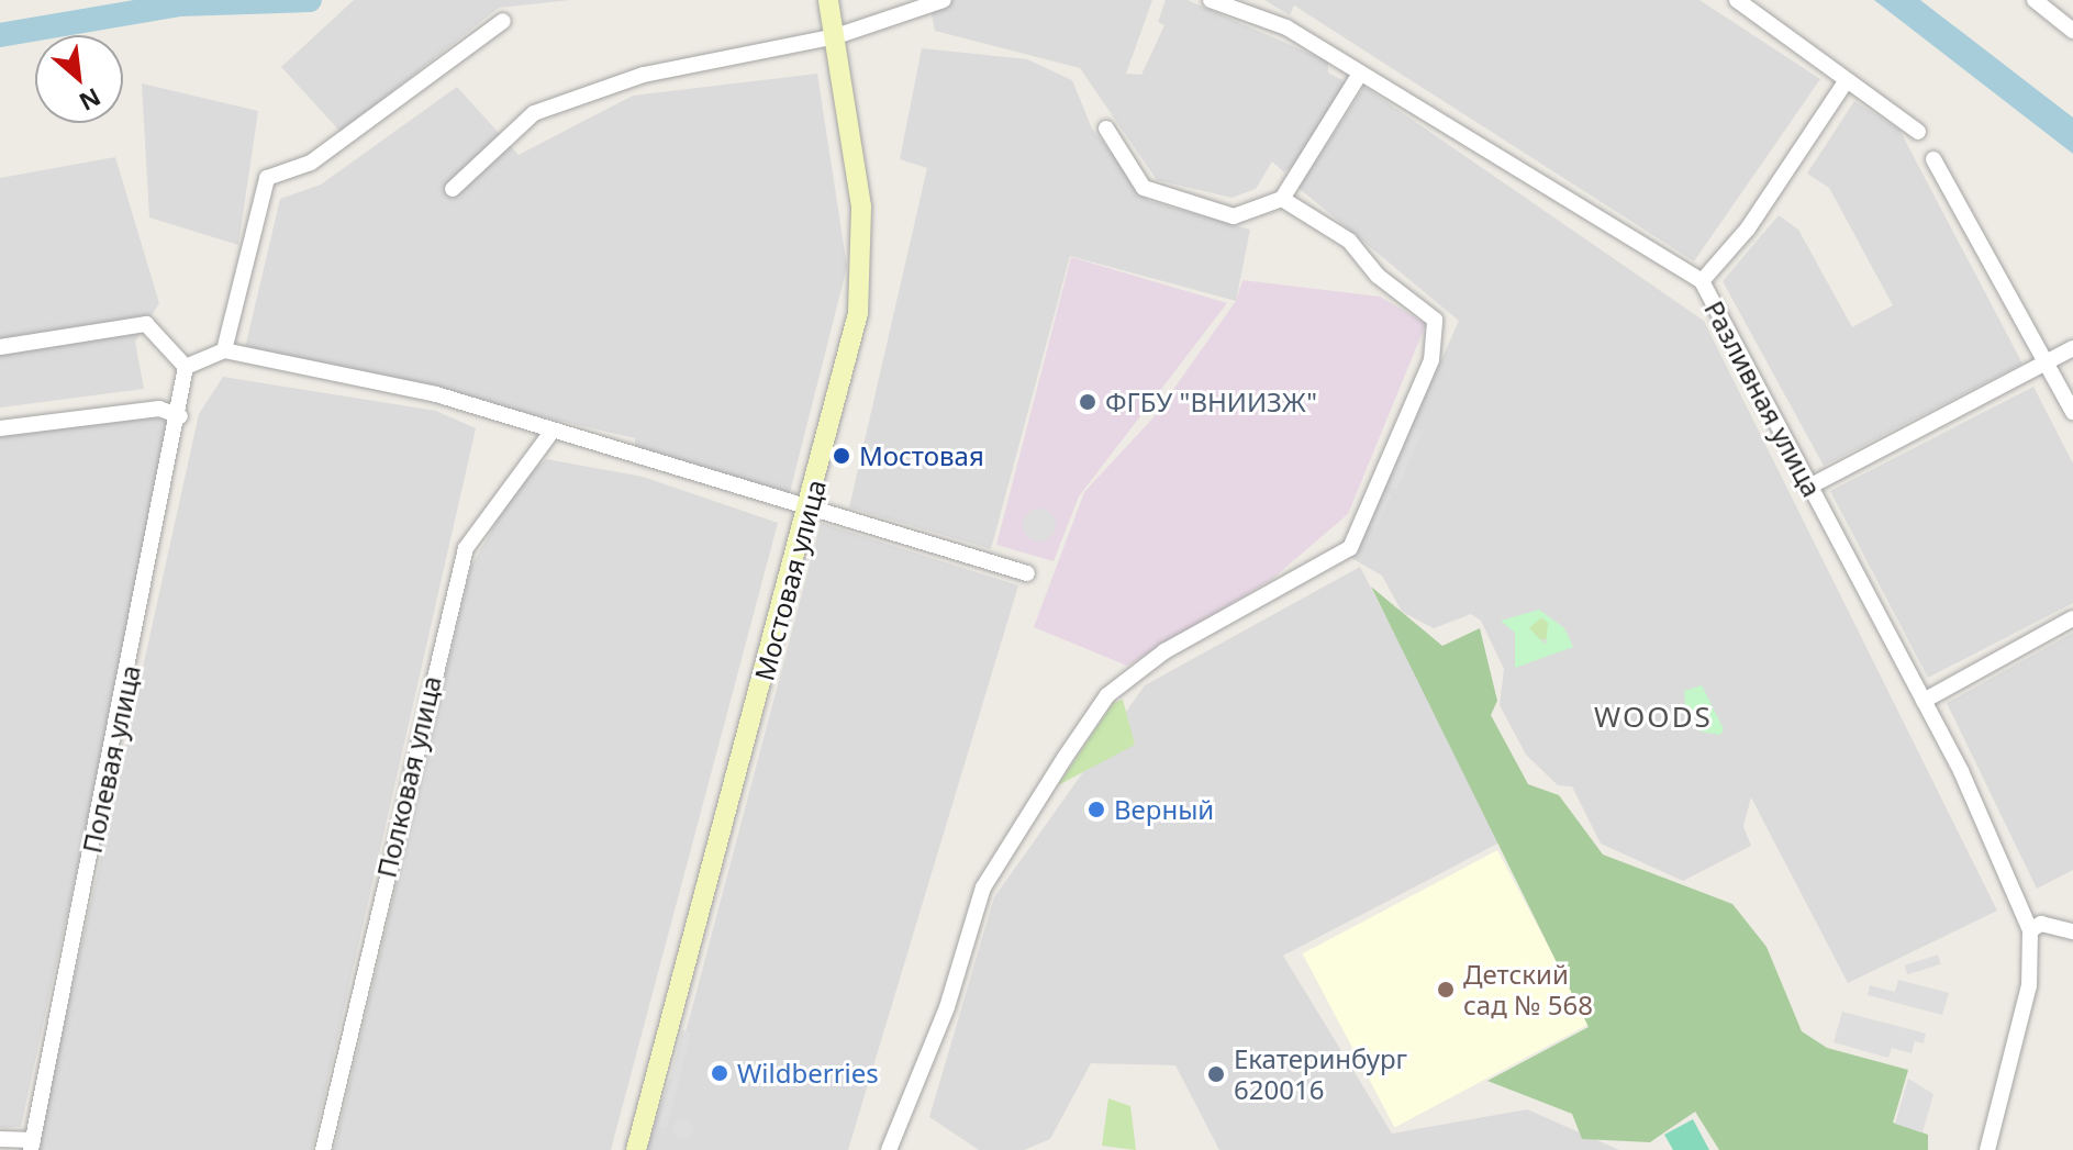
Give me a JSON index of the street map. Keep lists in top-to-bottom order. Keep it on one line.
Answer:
{"streets":{"street":["Разливная улица","Мостовая улица","Полевая улица","Полковая улица"]},"districts":["WOODS"],"places":["ФГБУ \"ВНИИЗЖ\"","Мостовая","Верный","Детский сад № 568","Wildberries","Екатеринбург 620016"],"north":"bottom right"}
